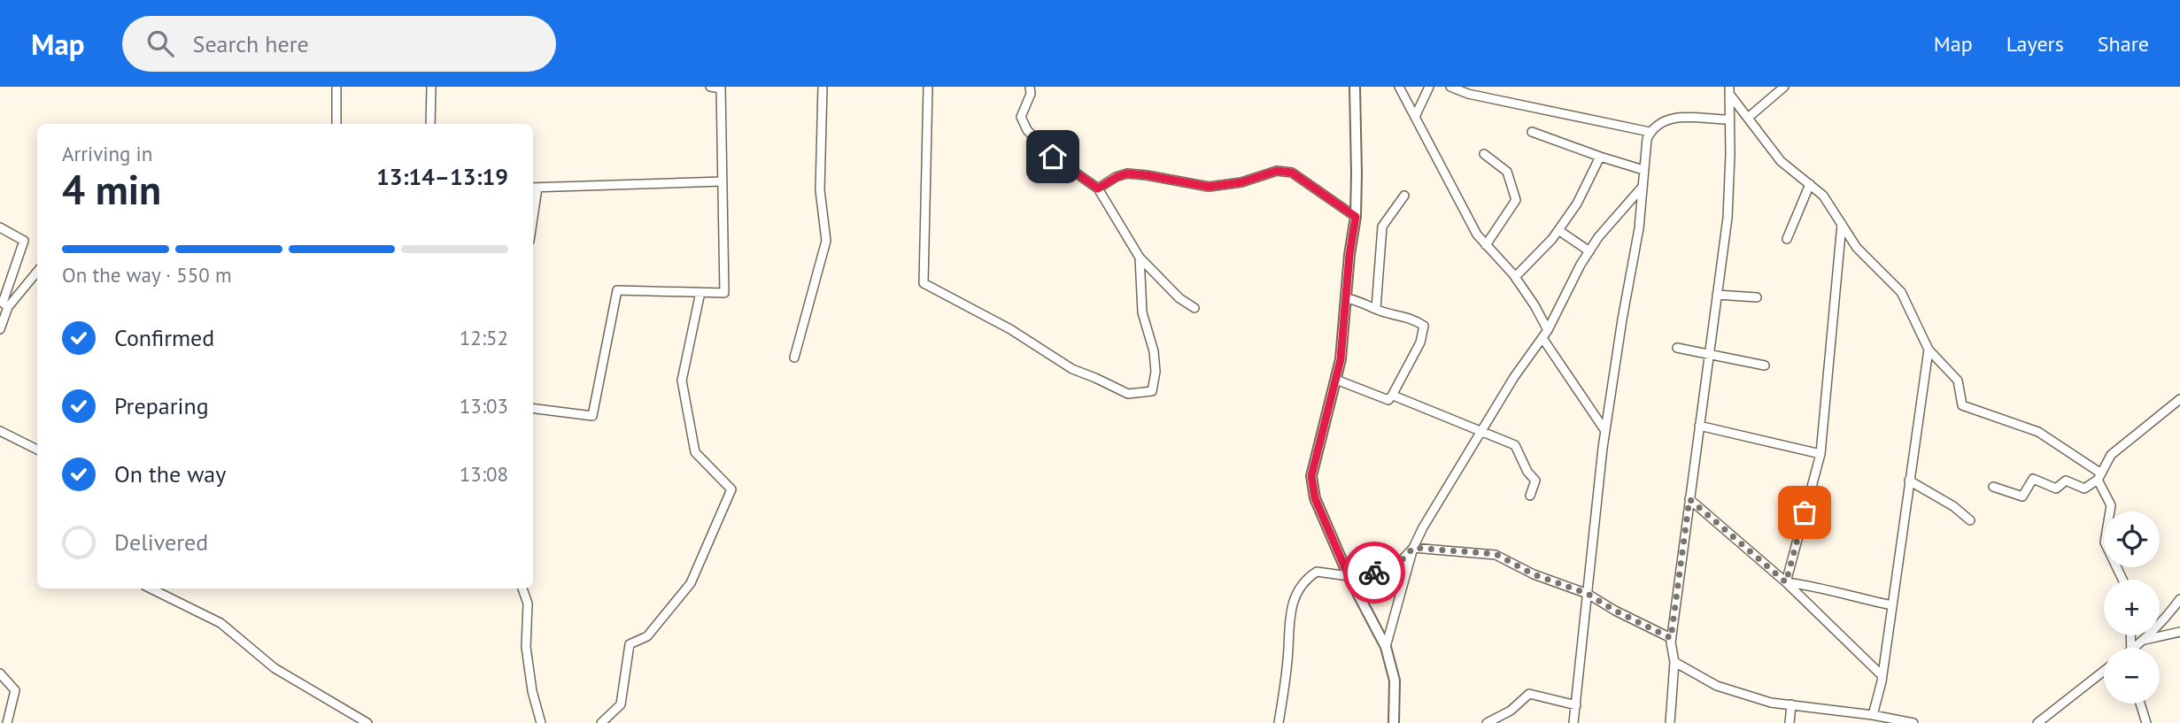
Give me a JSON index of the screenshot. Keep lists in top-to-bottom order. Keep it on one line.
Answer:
{"page":{"header":"Map","search":"Search here","nav":["Map","Layers","Share"],"heading":["4 min","Arriving in","13:14–13:19"],"bar":"On the way · 550 m","list":[["Confirmed","12:52"],["Preparing","13:03"],["On the way","13:08"],"Delivered"],"map_buttons":["+","−"]}}
